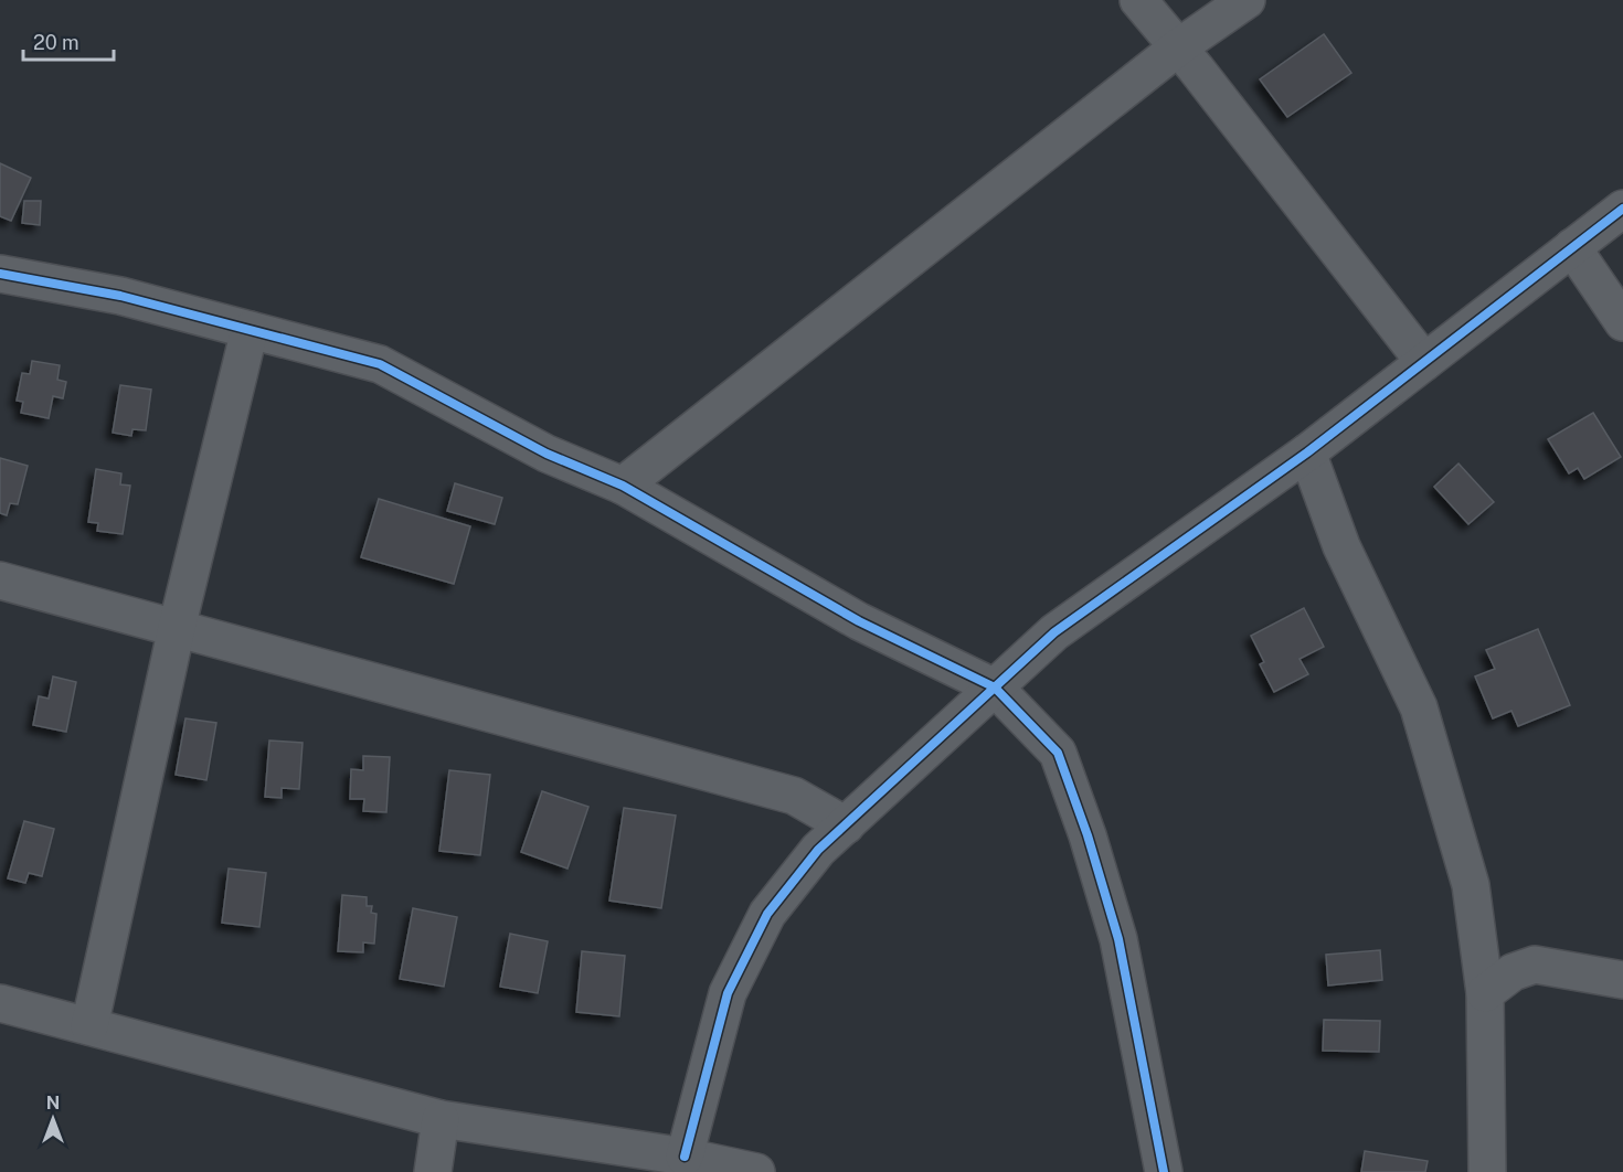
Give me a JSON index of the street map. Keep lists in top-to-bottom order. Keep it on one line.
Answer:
{"scale_bar":"20 m","north":"top"}
